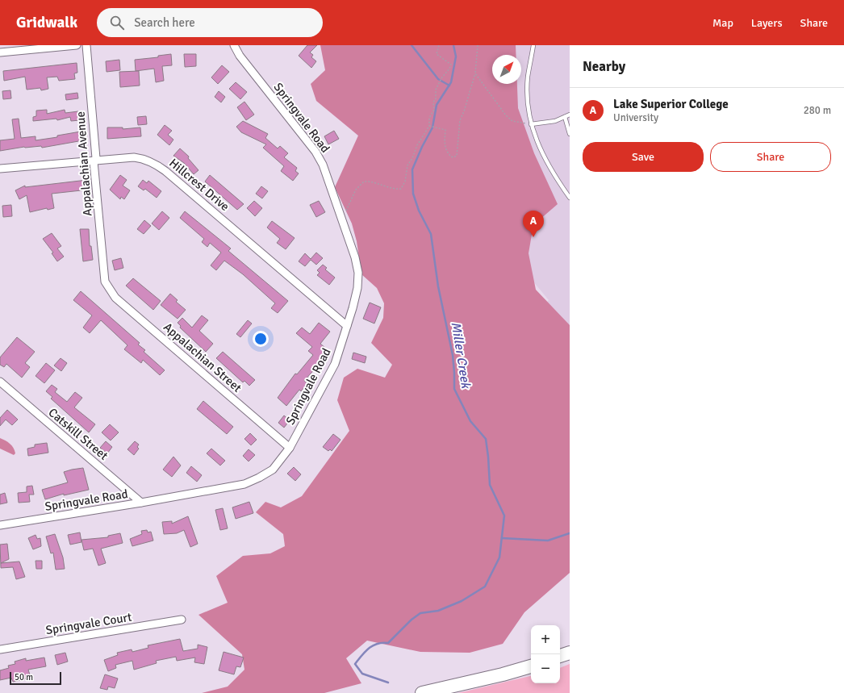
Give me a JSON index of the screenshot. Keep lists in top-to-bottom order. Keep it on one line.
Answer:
{"streets":{"street":["Springvale Road","Appalachian Avenue","Hillcrest Drive","Appalachian Street","Catskill Street","Springvale Court"]},"crossings":[["Springvale Road","Hillcrest Drive"],["Springvale Road","Appalachian Street"],["Springvale Road","Catskill Street"],["Appalachian Avenue","Hillcrest Drive"],["Appalachian Avenue","Appalachian Street"]],"water":["Miller Creek"],"scale_bar":"50 m","north":"top right","page":{"header":"Gridwalk","search":"Search here","nav":["Map","Layers","Share"],"heading":"Nearby","list":[{"mark":"A","name":"Lake Superior College","note":"University","value":"280 m"}],"buttons":["Save","Share"],"pins":"A","map_buttons":["+","−"],"scale":"50 m"}}
